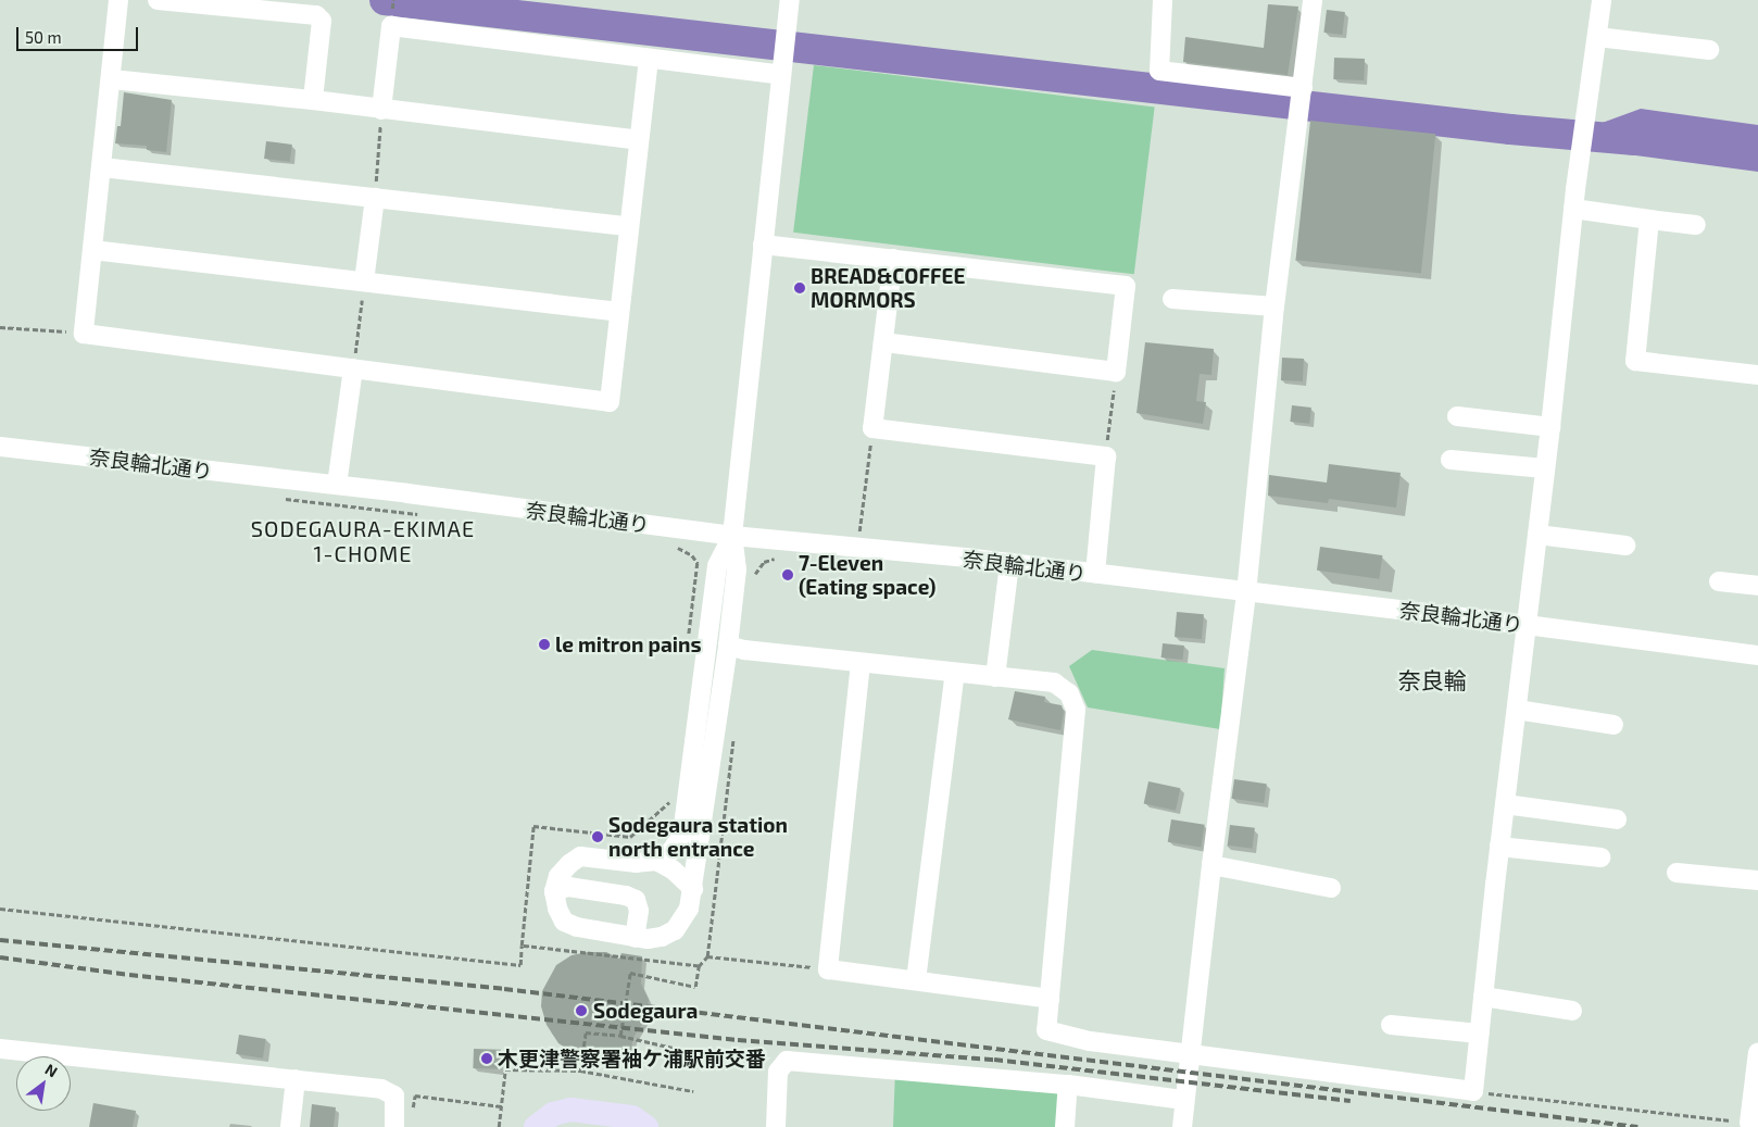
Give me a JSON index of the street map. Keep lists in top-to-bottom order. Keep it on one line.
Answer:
{"streets":{"street":["奈良輪北通り"]},"districts":["SODEGAURA-EKIMAE 1-CHOME","奈良輪"],"places":["BREAD&COFFEE MORMORS","7-Eleven (Eating space)","le mitron pains","Sodegaura station north entrance","Sodegaura","木更津警察署袖ケ浦駅前交番"],"scale_bar":"50 m","north":"top right"}
